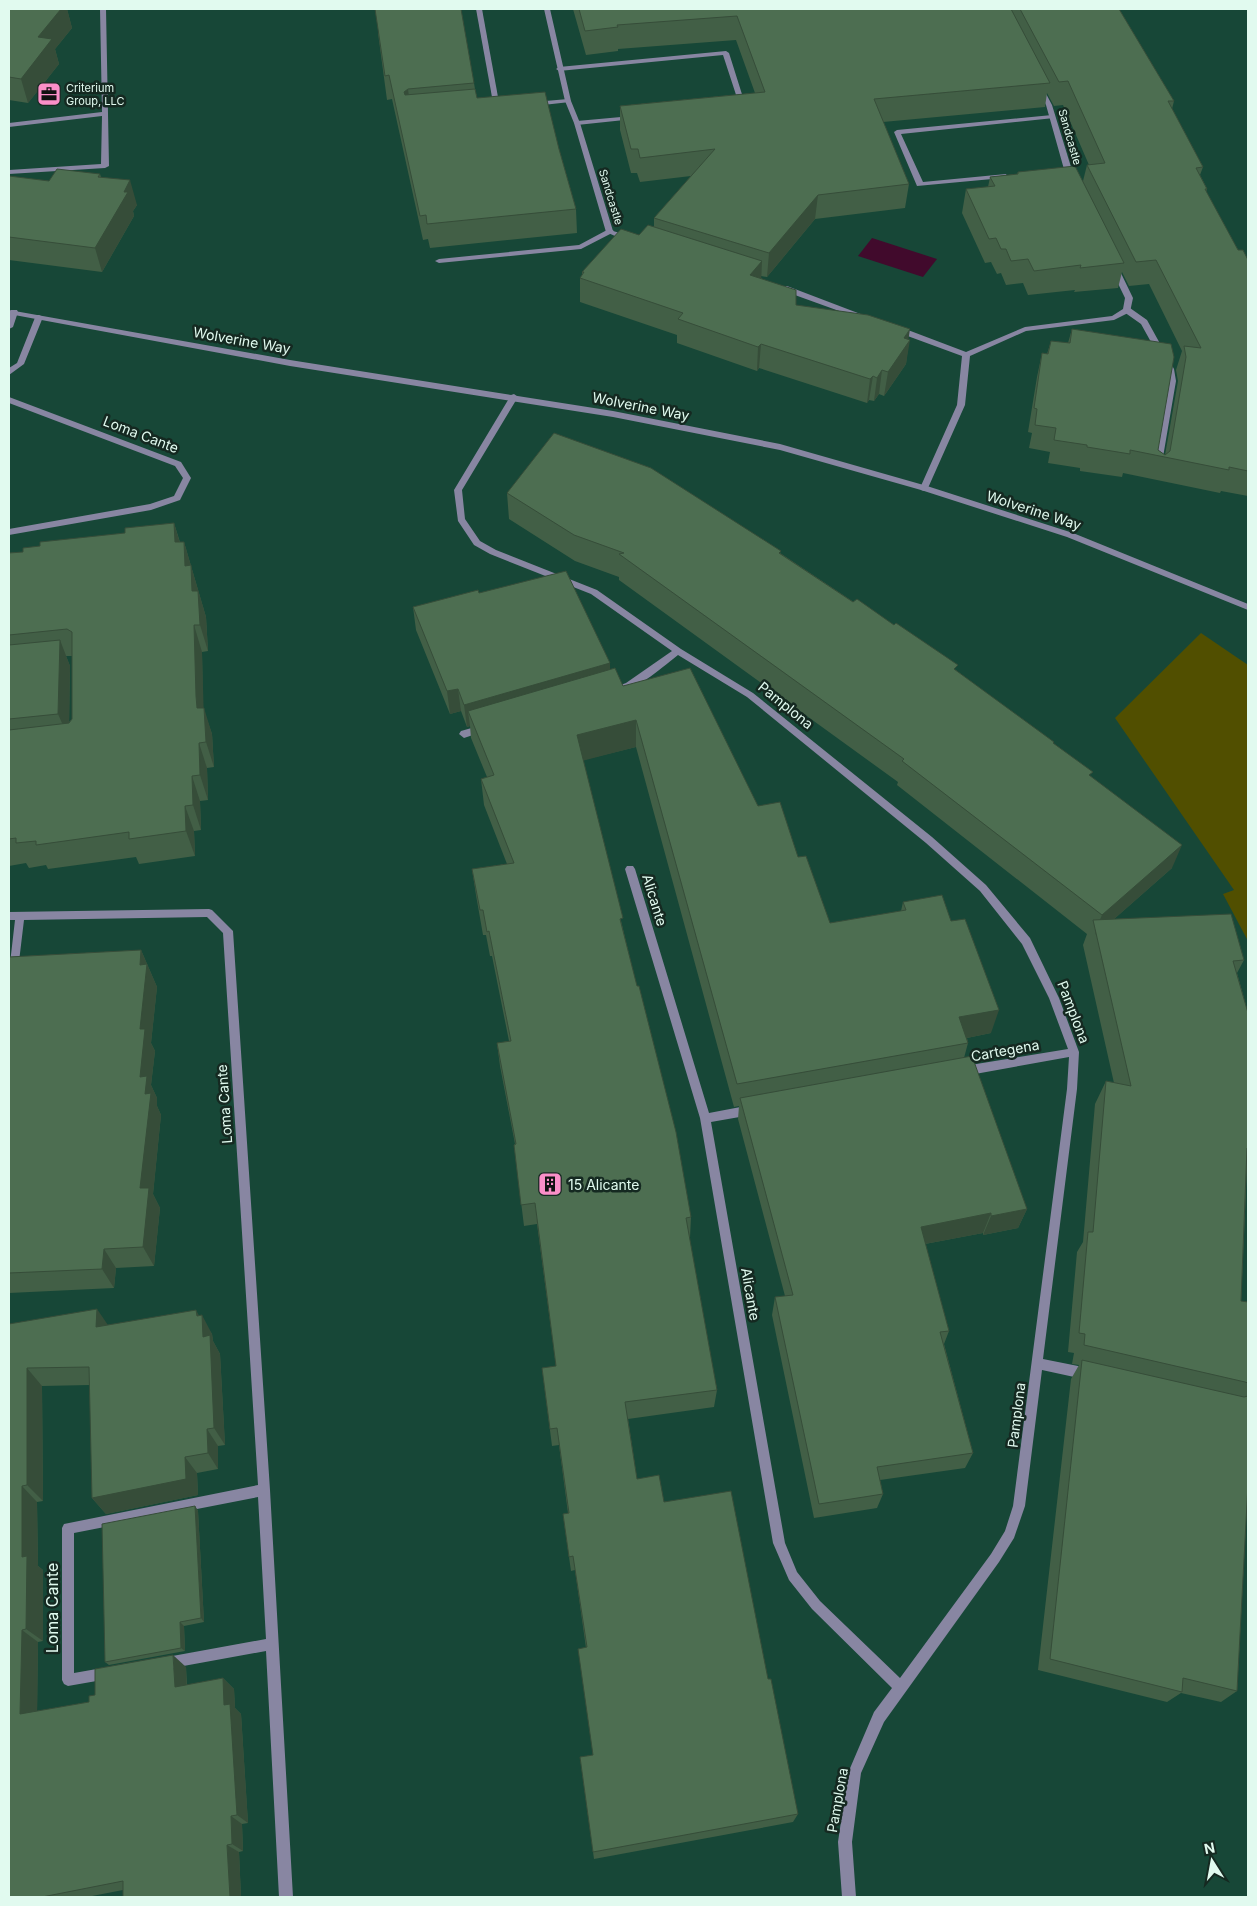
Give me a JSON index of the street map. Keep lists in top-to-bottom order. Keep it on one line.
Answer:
{"streets":{"street":["Sandcastle","Wolverine Way","Loma Cante","Pamplona","Alicante","Cartegena"]},"crossings":[["Wolverine Way","Pamplona"],["Pamplona","Alicante"],["Pamplona","Cartegena"]],"places":{"office":["Criterium Group, LLC"],"building":["15 Alicante"]},"north":"top"}
